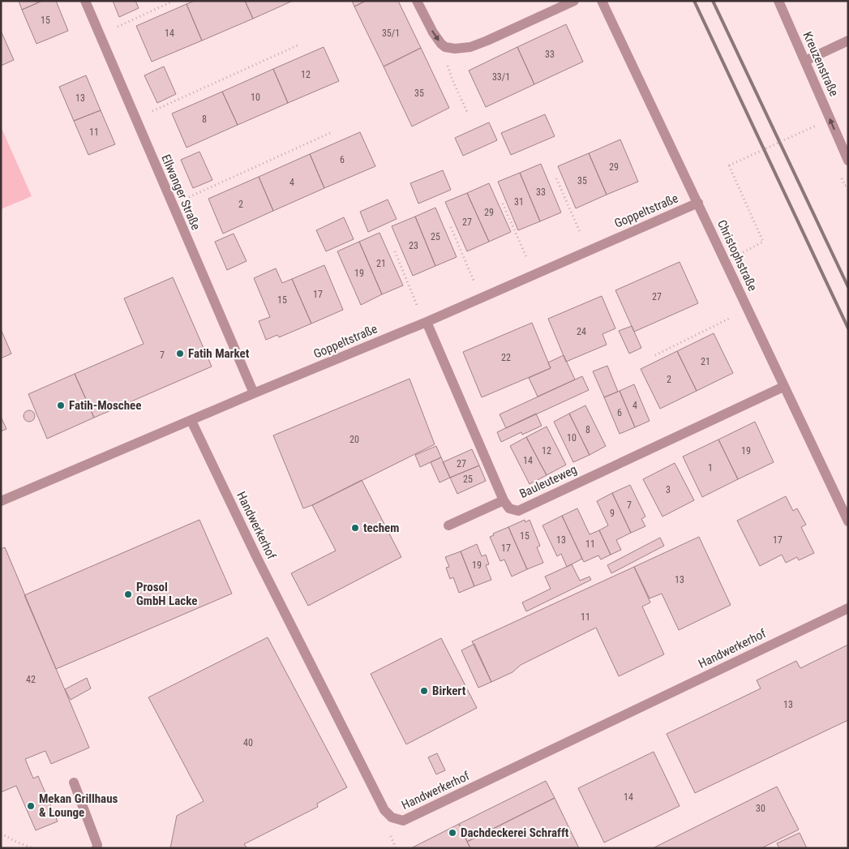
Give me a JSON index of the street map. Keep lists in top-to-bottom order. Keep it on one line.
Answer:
{"streets":{"street":["Kreuzenstraße","Ellwanger Straße","Goppeltstraße","Christophstraße","Bauleuteweg","Handwerkerhof"]},"crossings":[["Ellwanger Straße","Goppeltstraße"],["Goppeltstraße","Christophstraße"],["Goppeltstraße","Bauleuteweg"],["Goppeltstraße","Handwerkerhof"],["Christophstraße","Bauleuteweg"]],"one_way":["Kreuzenstraße"],"places":["Fatih Market","Fatih-Moschee","techem","Prosol GmbH Lacke","Birkert","Mekan Grillhaus & Lounge","Dachdeckerei Schrafft"],"house_numbers":["15","14","35/1","33","12","33/1","35","10","13","8","11","6","29","35","4","33","31","2","29","27","25","23","21","19","17","27","15","24","7","22","21","2","4","6","8","10","20","12","19","14","27","1","25","3","7","9","15","13","17","11","17","19","13","11","42","13","40","14","30"]}
